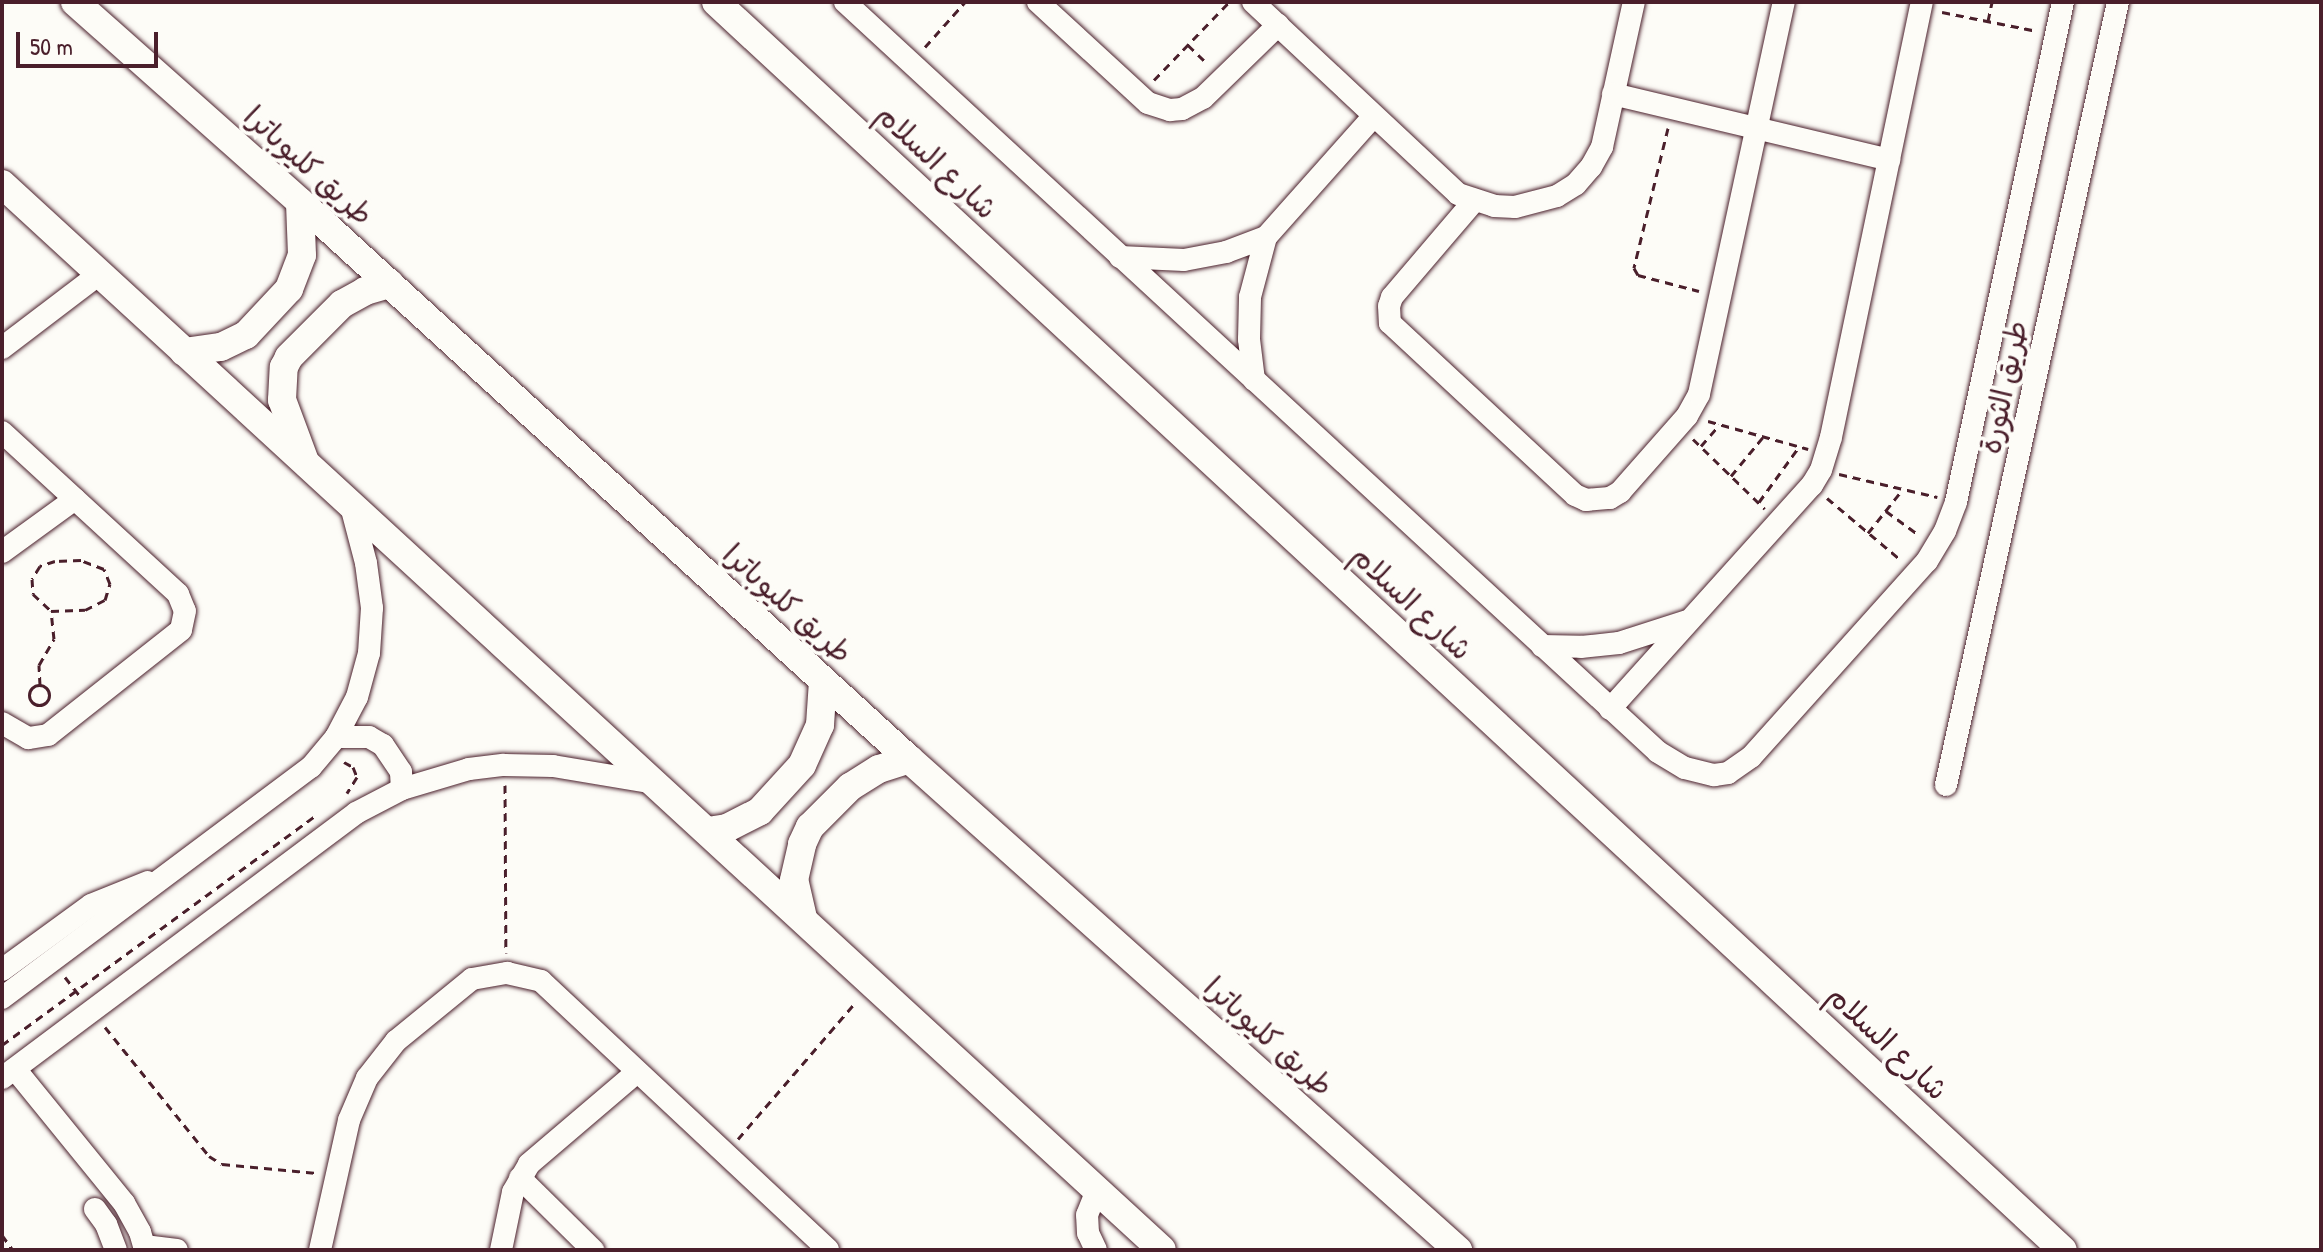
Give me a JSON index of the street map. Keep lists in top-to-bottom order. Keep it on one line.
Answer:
{"streets":{"main road":["شارع السلام","طريق كليوباترا"],"street":["طريق الثورة"]},"scale_bar":"50 m"}
